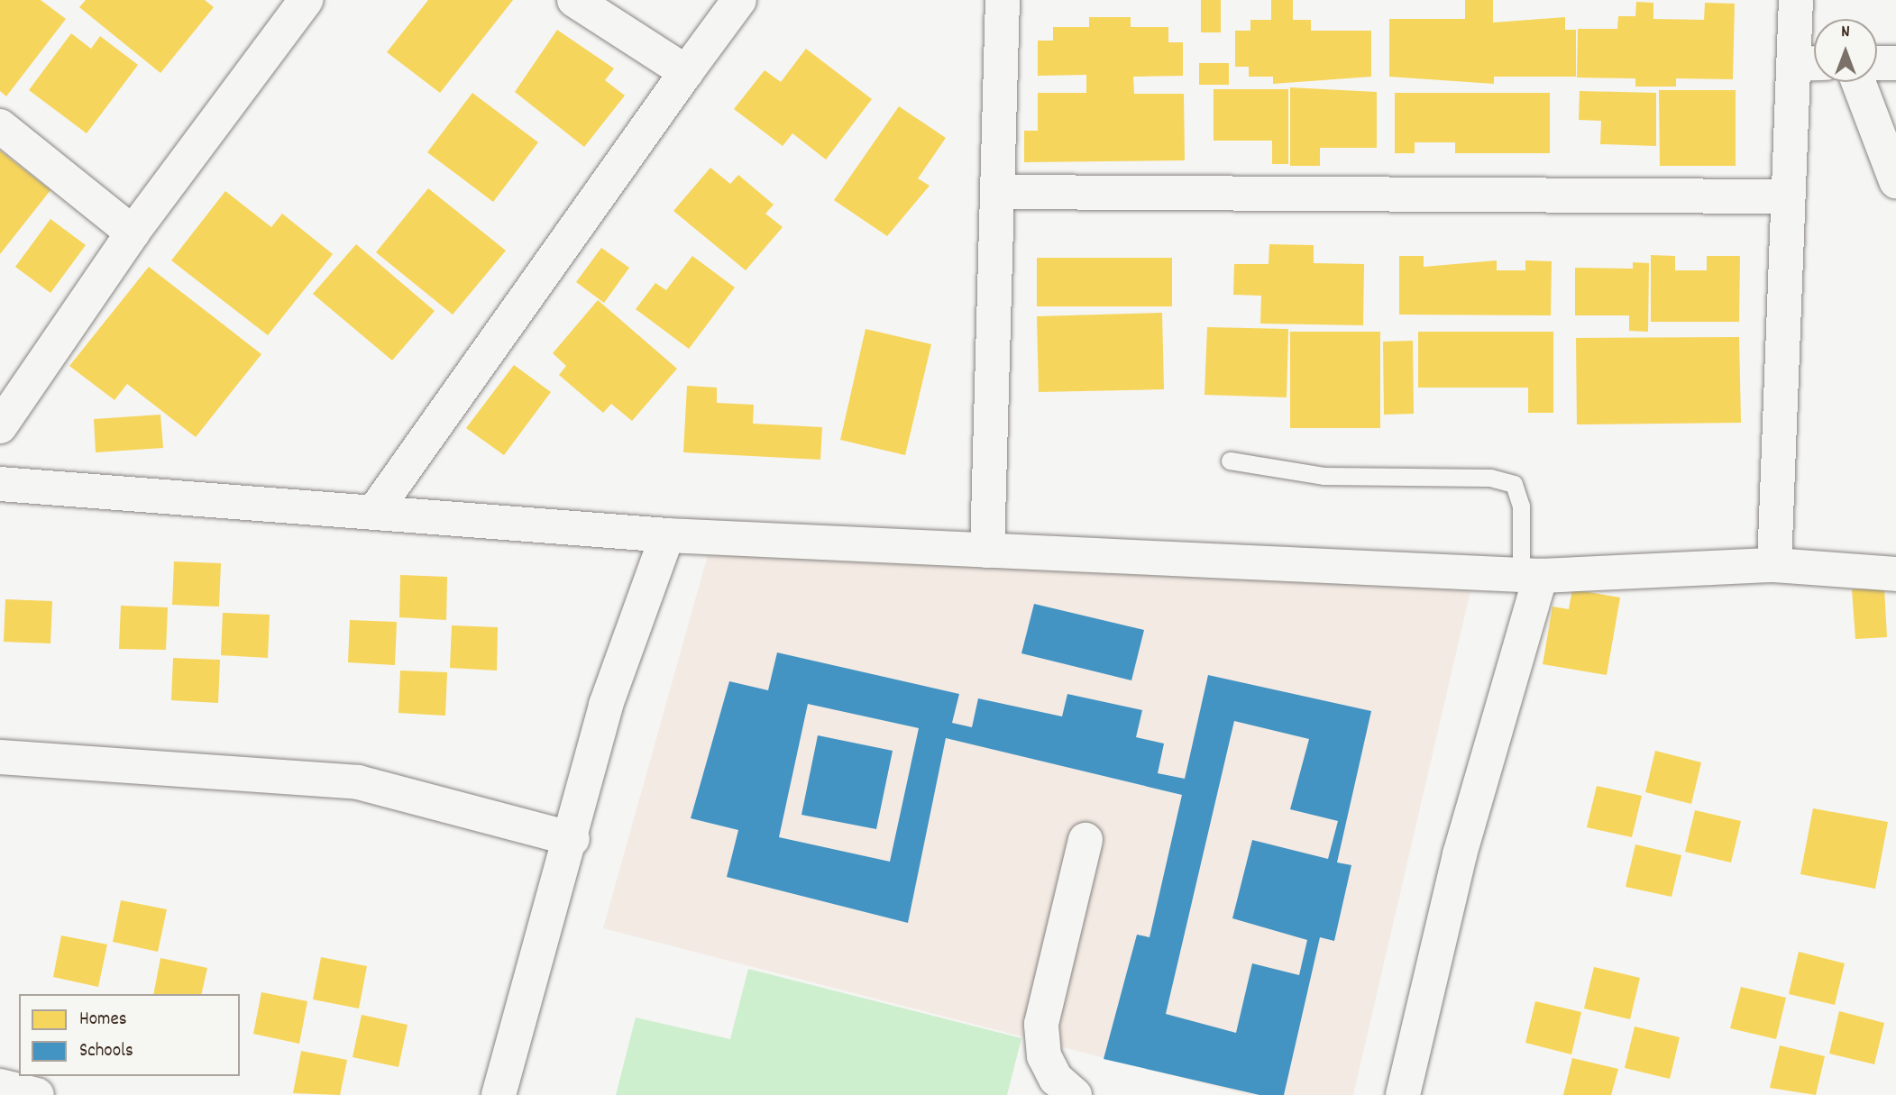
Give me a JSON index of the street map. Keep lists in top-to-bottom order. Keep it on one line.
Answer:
{"legend":["Homes","Schools"],"north":"top"}
